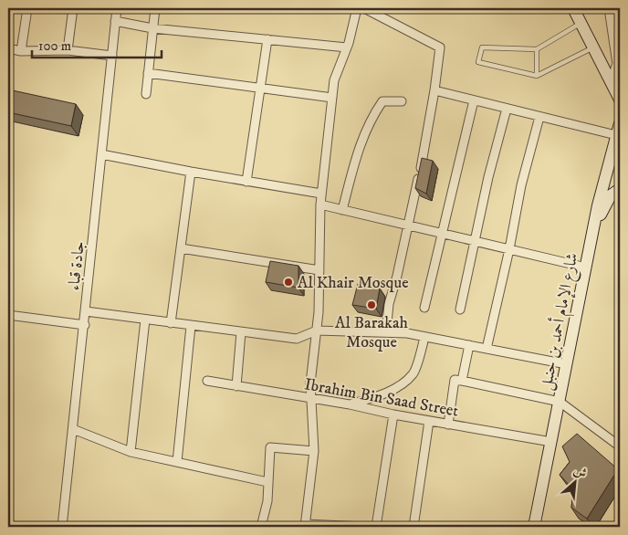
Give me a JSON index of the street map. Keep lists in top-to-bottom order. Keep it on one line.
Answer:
{"streets":{"main road":["شارع الإمام أحمد بن حنبل"],"street":["جادة قباء","Ibrahim Bin Saad Street"]},"crossings":[["شارع الإمام أحمد بن حنبل","Ibrahim Bin Saad Street"]],"places":["Al Khair Mosque","Al Barakah Mosque"],"scale_bar":"100 m","north":"top right"}
